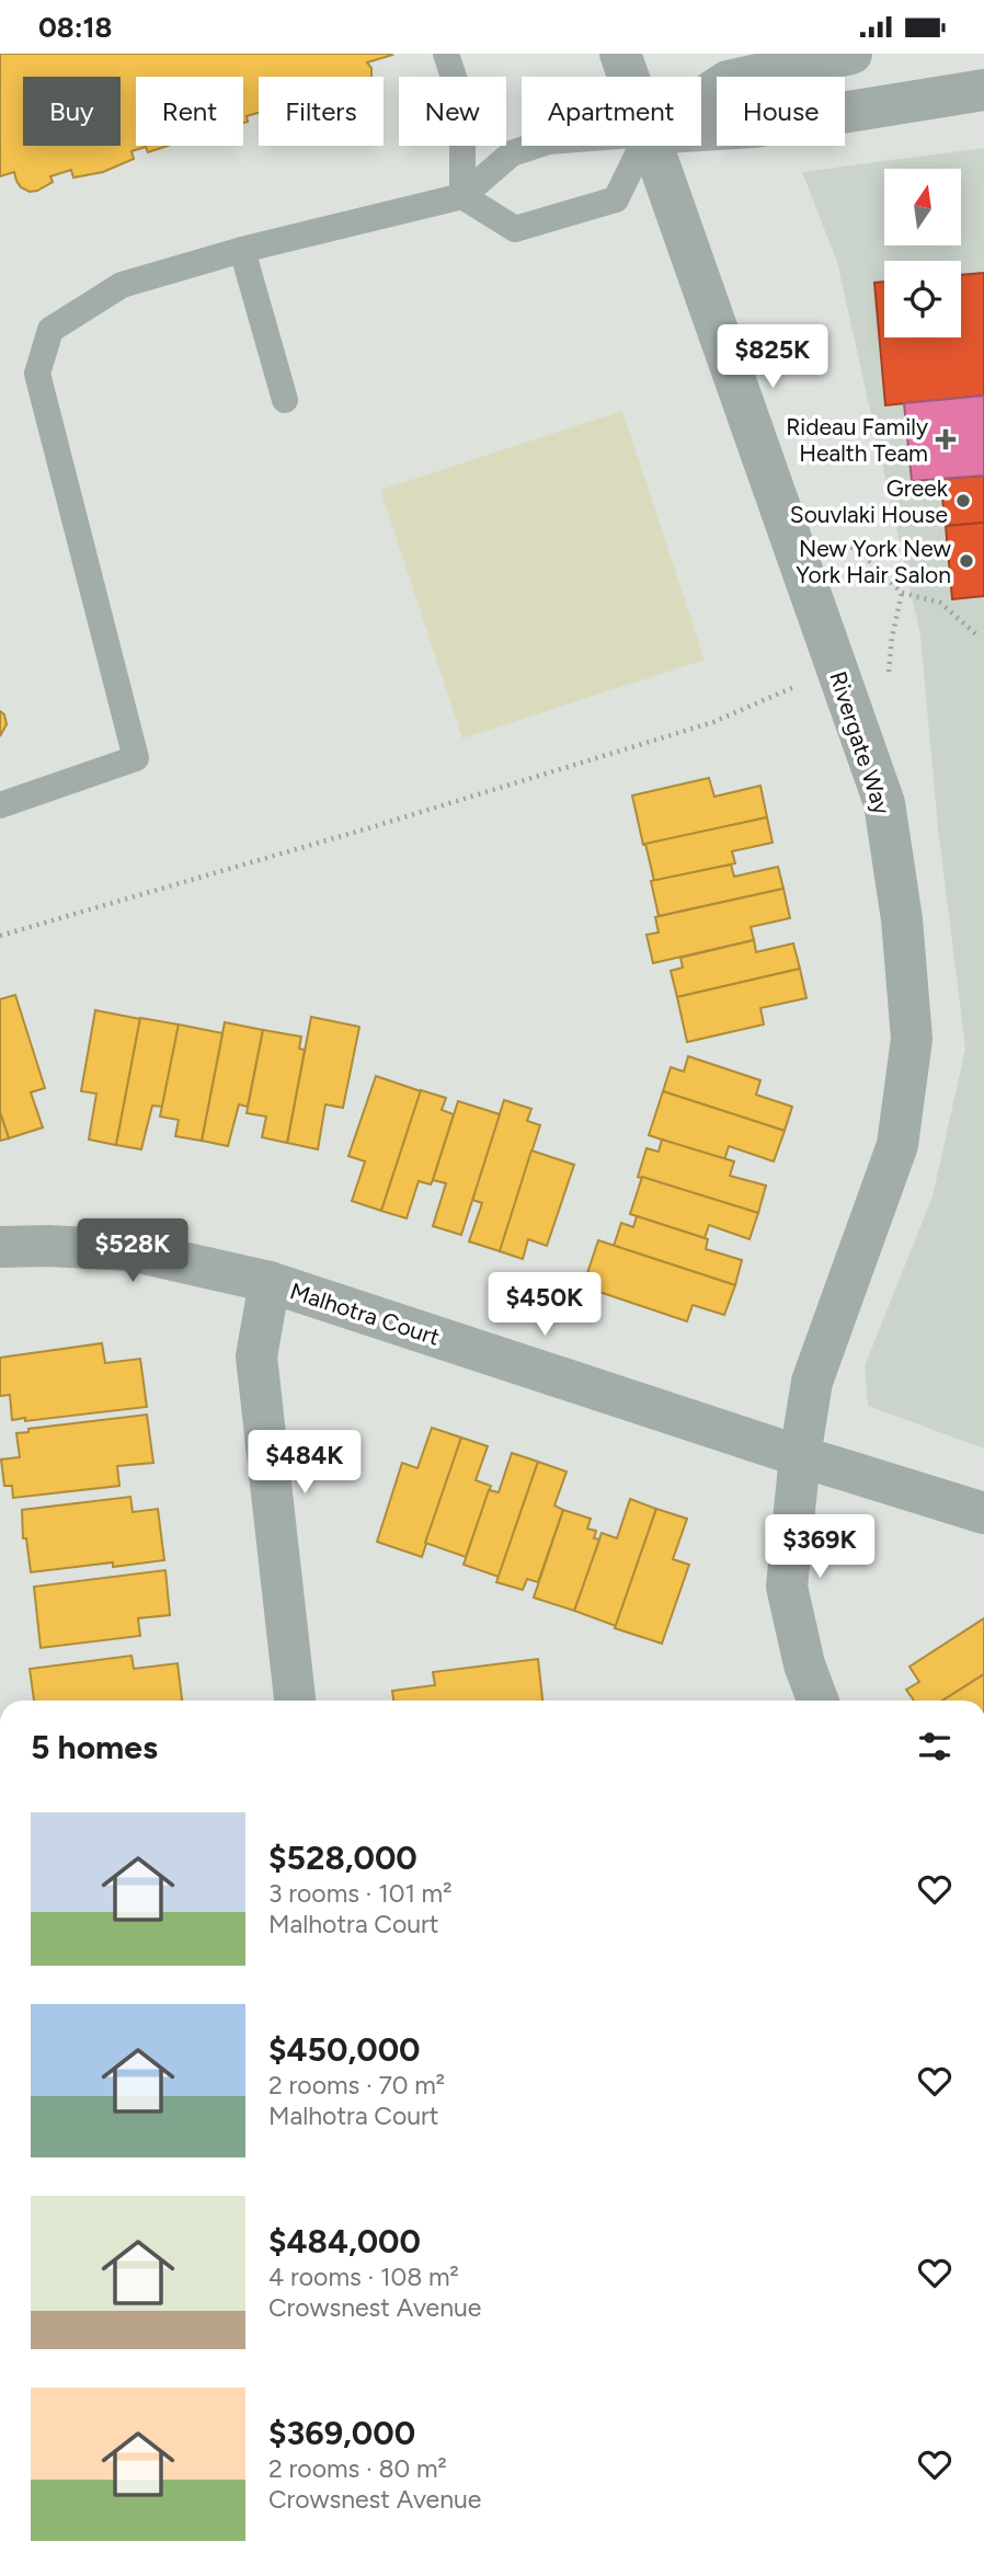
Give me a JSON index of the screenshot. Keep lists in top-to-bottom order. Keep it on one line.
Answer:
{"streets":{"street":["Rivergate Way","Malhotra Court"]},"crossings":[["Rivergate Way","Malhotra Court"]],"places":{"health":["Rideau Family Health Team"],"other":["Greek Souvlaki House","New York New York Hair Salon"]},"north":"top","page":{"status":"08:18","chip":["Buy","Rent","Filters","New","Apartment","House"],"price":["$825K","$528K","$450K","$484K","$369K"],"heading":"5 homes","list":[{"name":"$528,000","note":"3 rooms · 101 m² · Malhotra Court"},{"name":"$450,000","note":"2 rooms · 70 m² · Malhotra Court"},{"name":"$484,000","note":"4 rooms · 108 m² · Crowsnest Avenue"},{"name":"$369,000","note":"2 rooms · 80 m² · Crowsnest Avenue"}]}}
